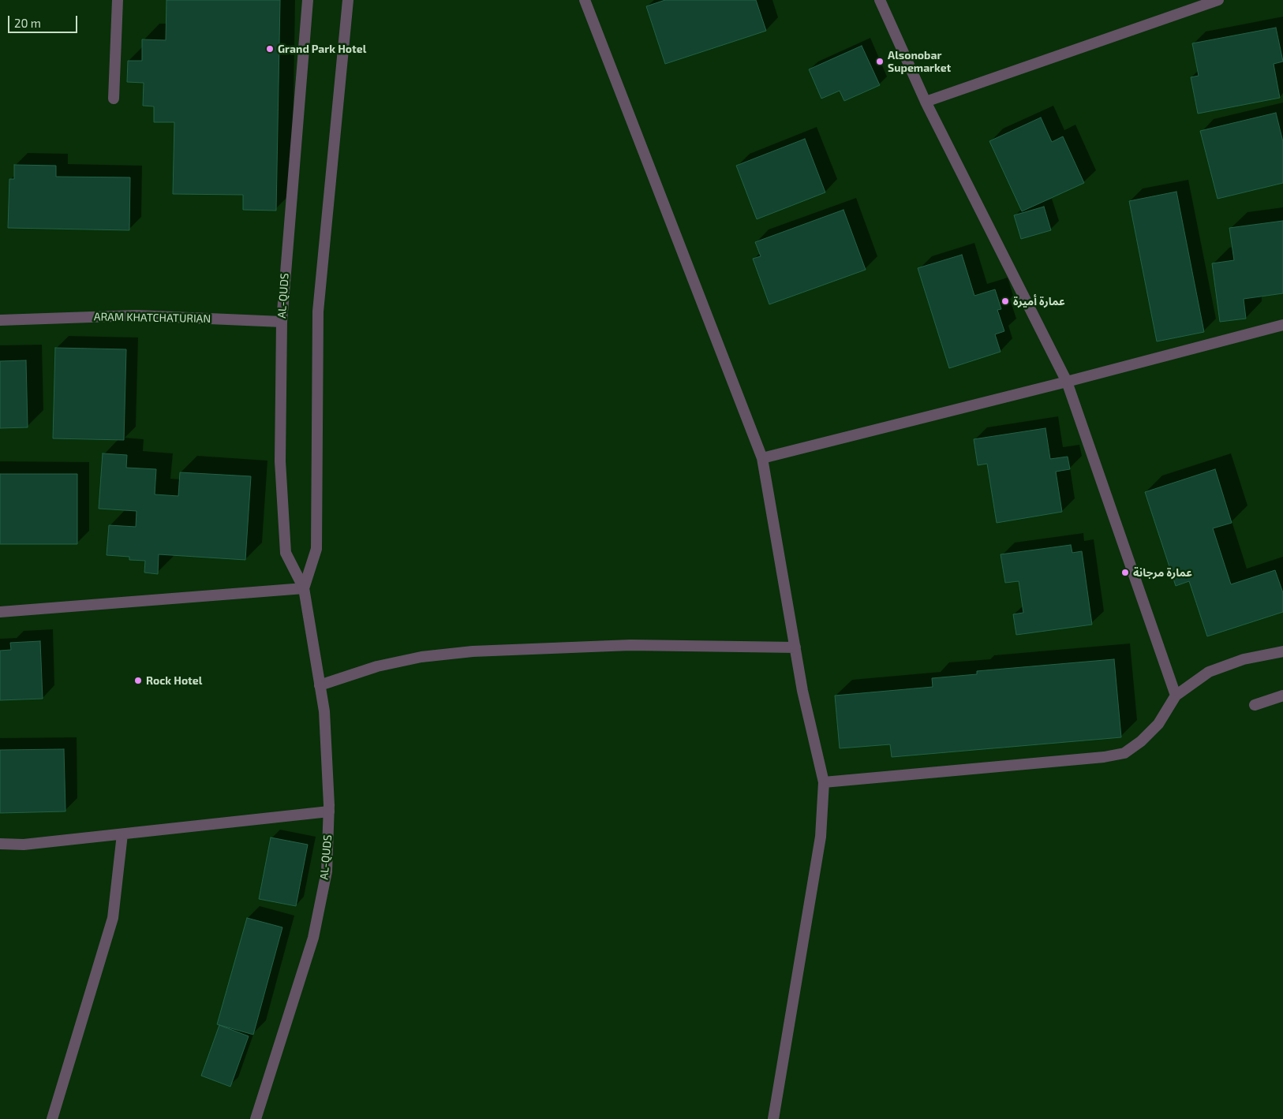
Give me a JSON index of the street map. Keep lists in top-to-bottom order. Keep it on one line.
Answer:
{"streets":{"street":["AL-QUDS","ARAM KHATCHATURIAN"]},"crossings":[["AL-QUDS","ARAM KHATCHATURIAN"]],"places":["Grand Park Hotel","Alsonobar Supemarket","عمارة أميرة","عمارة مرجانة","Rock Hotel"],"scale_bar":"20 m"}
